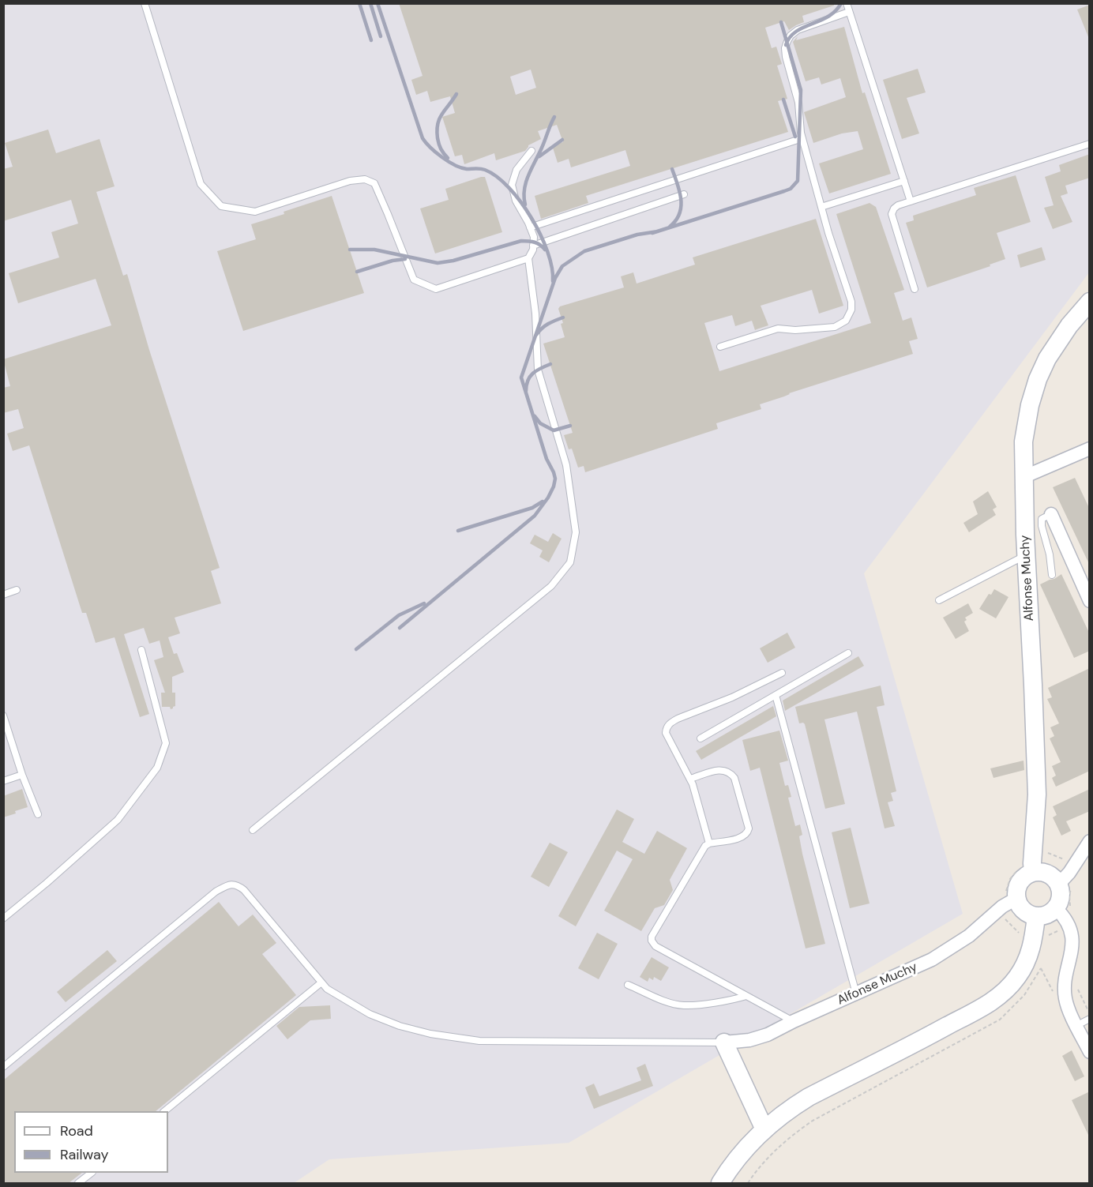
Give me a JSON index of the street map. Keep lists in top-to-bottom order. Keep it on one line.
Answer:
{"streets":{"main road":["Alfonse Muchy"]},"legend":["Road","Railway"]}
